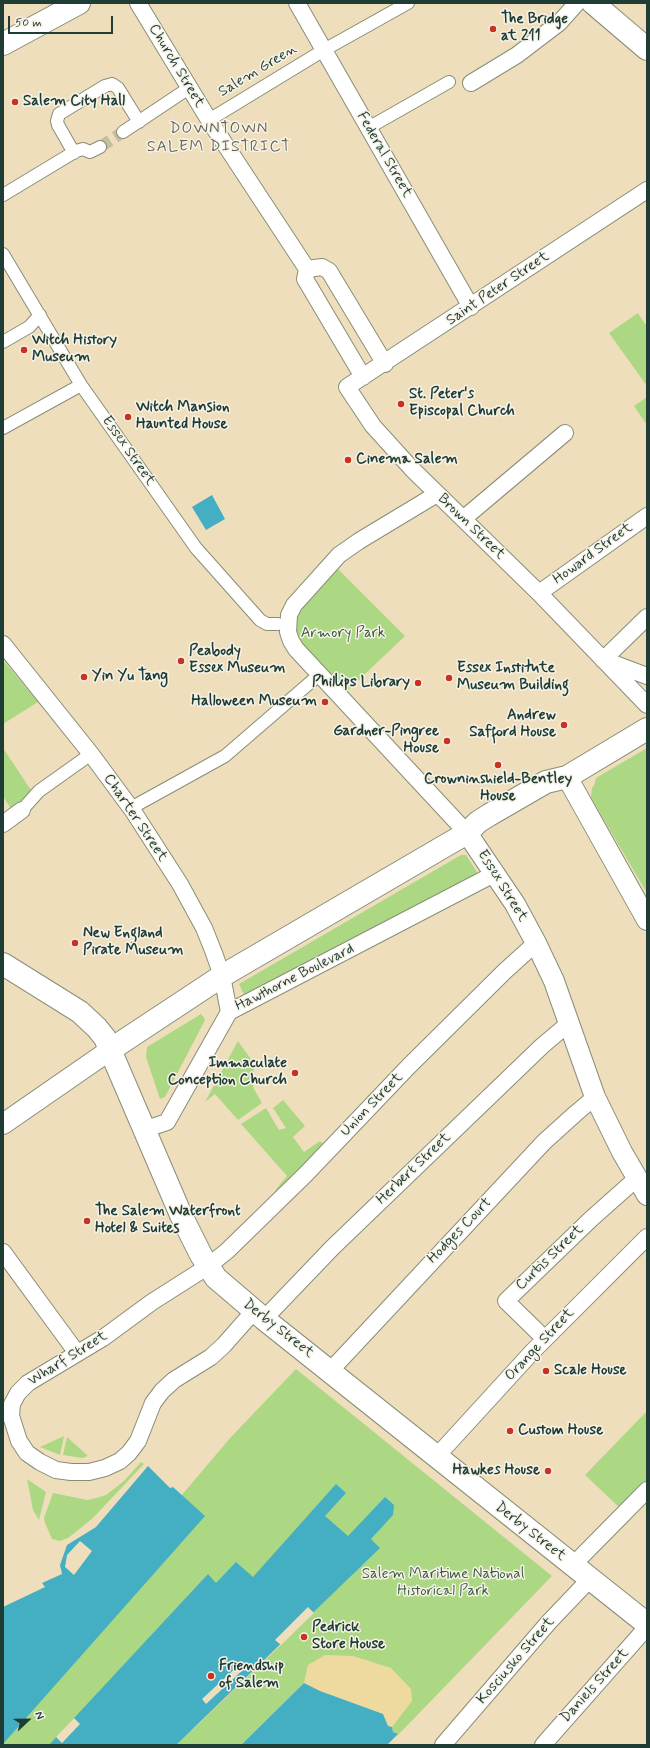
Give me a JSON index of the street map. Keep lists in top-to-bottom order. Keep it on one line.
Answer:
{"streets":{"main road":["Derby Street"],"street":["Church Street","Salem Green","Federal Street","Saint Peter Street","Essex Street","Brown Street","Howard Street","Charter Street","Hawthorne Boulevard","Union Street","Herbert Street","Hodges Court","Curtis Street","Orange Street","Wharf Street","Kosciusko Street","Daniels Street"]},"crossings":[["Church Street","Salem Green"],["Church Street","Saint Peter Street"],["Salem Green","Federal Street"],["Federal Street","Saint Peter Street"],["Saint Peter Street","Brown Street"],["Essex Street","Hawthorne Boulevard"],["Essex Street","Union Street"],["Essex Street","Herbert Street"],["Essex Street","Hodges Court"],["Essex Street","Curtis Street"],["Brown Street","Howard Street"],["Charter Street","Hawthorne Boulevard"],["Hawthorne Boulevard","Derby Street"],["Union Street","Derby Street"],["Union Street","Wharf Street"],["Herbert Street","Derby Street"],["Herbert Street","Wharf Street"],["Hodges Court","Derby Street"],["Curtis Street","Orange Street"],["Derby Street","Orange Street"],["Derby Street","Wharf Street"],["Derby Street","Kosciusko Street"]],"districts":["DOWNTOWN SALEM DISTRICT"],"parks":["Armory Park","Salem Maritime National Historical Park"],"places":["The Bridge at 211","Salem City Hall","Witch History Museum","St. Peter's Episcopal Church","Witch Mansion Haunted House","Cinema Salem","Peabody Essex Museum","Yin Yu Tang","Essex Institute Museum Building","Phillips Library","Halloween Museum","Andrew Safford House","Gardner-Pingree House","Crowninshield-Bentley House","New England Pirate Museum","Immaculate Conception Church","The Salem Waterfront Hotel & Suites","Scale House","Custom House","Hawkes House","Pedrick Store House","Friendship of Salem"],"scale_bar":"50 m","north":"right"}
